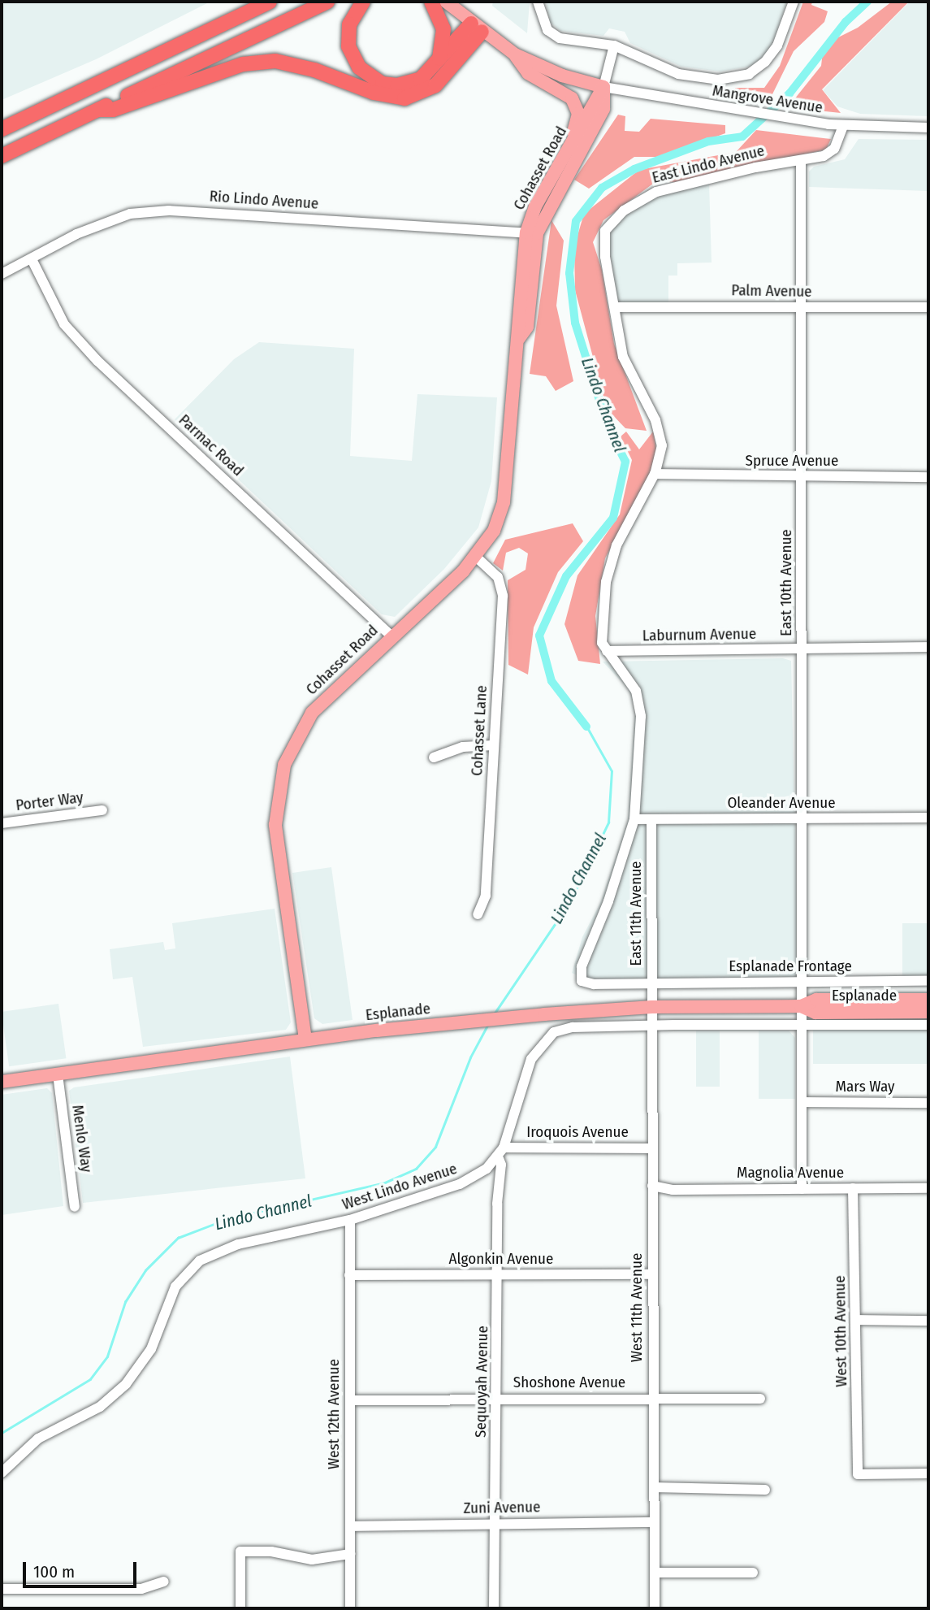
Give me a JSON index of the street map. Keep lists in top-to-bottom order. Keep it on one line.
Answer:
{"streets":{"main road":["Cohasset Road","Esplanade"],"street":["Mangrove Avenue","East Lindo Avenue","Rio Lindo Avenue","Palm Avenue","Parmac Road","Spruce Avenue","East 10th Avenue","Laburnum Avenue","Cohasset Lane","Porter Way","Oleander Avenue","East 11th Avenue","Esplanade Frontage","Mars Way","Iroquois Avenue","Menlo Way","Magnolia Avenue","West Lindo Avenue","Algonkin Avenue","West 11th Avenue","West 10th Avenue","Sequoyah Avenue","Shoshone Avenue","West 12th Avenue","Zuni Avenue"]},"crossings":[["Mangrove Avenue","East Lindo Avenue"],["Mangrove Avenue","Cohasset Road"],["East Lindo Avenue","Palm Avenue"],["East Lindo Avenue","Spruce Avenue"],["East Lindo Avenue","East 10th Avenue"],["East Lindo Avenue","Laburnum Avenue"],["East Lindo Avenue","Oleander Avenue"],["East Lindo Avenue","Esplanade Frontage"],["Cohasset Road","Rio Lindo Avenue"],["Cohasset Road","Parmac Road"],["Cohasset Road","Cohasset Lane"],["Cohasset Road","Esplanade"],["Rio Lindo Avenue","Parmac Road"],["Palm Avenue","East 10th Avenue"],["Spruce Avenue","East 10th Avenue"],["East 10th Avenue","Laburnum Avenue"],["East 10th Avenue","Oleander Avenue"],["East 10th Avenue","Esplanade Frontage"],["East 10th Avenue","Esplanade"],["Oleander Avenue","East 11th Avenue"],["East 11th Avenue","Esplanade Frontage"],["East 11th Avenue","Esplanade"],["East 11th Avenue","West 11th Avenue"],["Esplanade","Menlo Way"],["Esplanade","West 11th Avenue"],["Iroquois Avenue","West Lindo Avenue"],["Iroquois Avenue","West 11th Avenue"],["Iroquois Avenue","Sequoyah Avenue"],["Magnolia Avenue","West 11th Avenue"],["Magnolia Avenue","West 10th Avenue"],["West Lindo Avenue","Sequoyah Avenue"],["West Lindo Avenue","West 12th Avenue"],["Algonkin Avenue","West 11th Avenue"],["Algonkin Avenue","Sequoyah Avenue"],["Algonkin Avenue","West 12th Avenue"],["West 11th Avenue","Shoshone Avenue"],["West 11th Avenue","Zuni Avenue"],["Sequoyah Avenue","Shoshone Avenue"],["Sequoyah Avenue","Zuni Avenue"],["Shoshone Avenue","West 12th Avenue"],["West 12th Avenue","Zuni Avenue"]],"water":["Lindo Channel"],"scale_bar":"100 m"}
